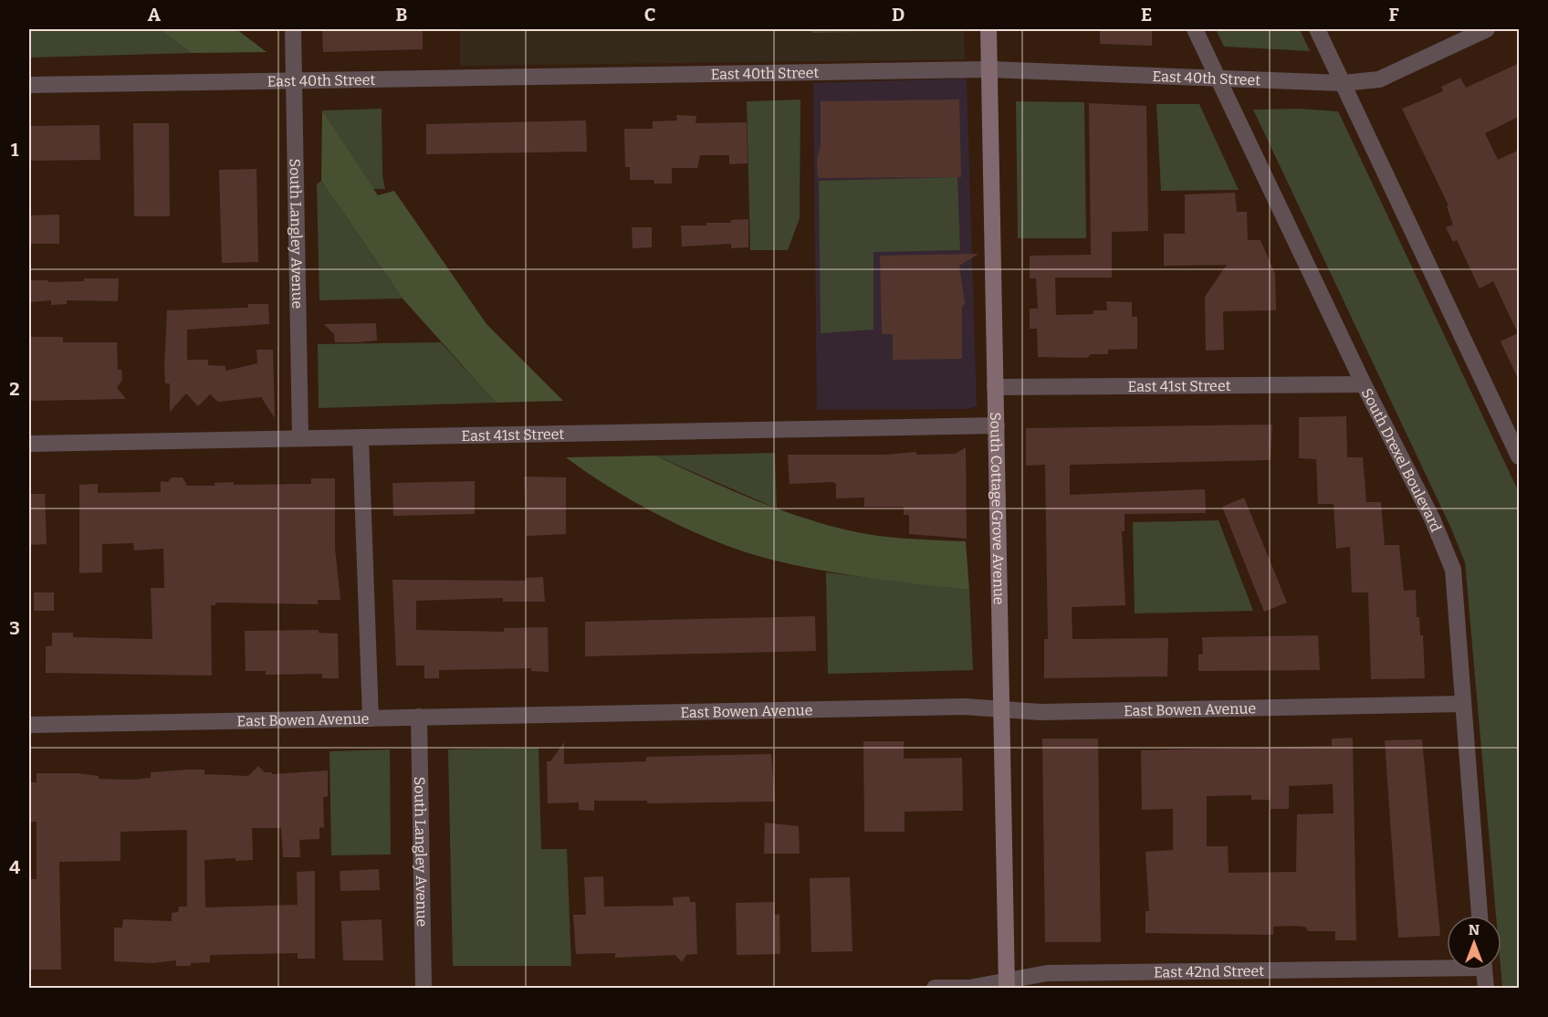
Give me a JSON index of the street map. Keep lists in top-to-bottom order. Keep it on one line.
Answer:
{"streets":{"main road":["South Cottage Grove Avenue"],"street":["East 40th Street","South Langley Avenue","East 41st Street","South Drexel Boulevard","East Bowen Avenue","East 42nd Street"]},"crossings":[["East 40th Street","South Langley Avenue"],["East 40th Street","South Drexel Boulevard"],["East 40th Street","South Cottage Grove Avenue"],["South Langley Avenue","East 41st Street"],["South Langley Avenue","East Bowen Avenue"],["East 41st Street","South Drexel Boulevard"],["East 41st Street","South Cottage Grove Avenue"],["South Drexel Boulevard","East Bowen Avenue"],["South Cottage Grove Avenue","East Bowen Avenue"],["South Cottage Grove Avenue","East 42nd Street"]],"north":"top","grid":{"columns":["A","B","C","D","E","F"],"rows":["1","2","3","4"]}}
